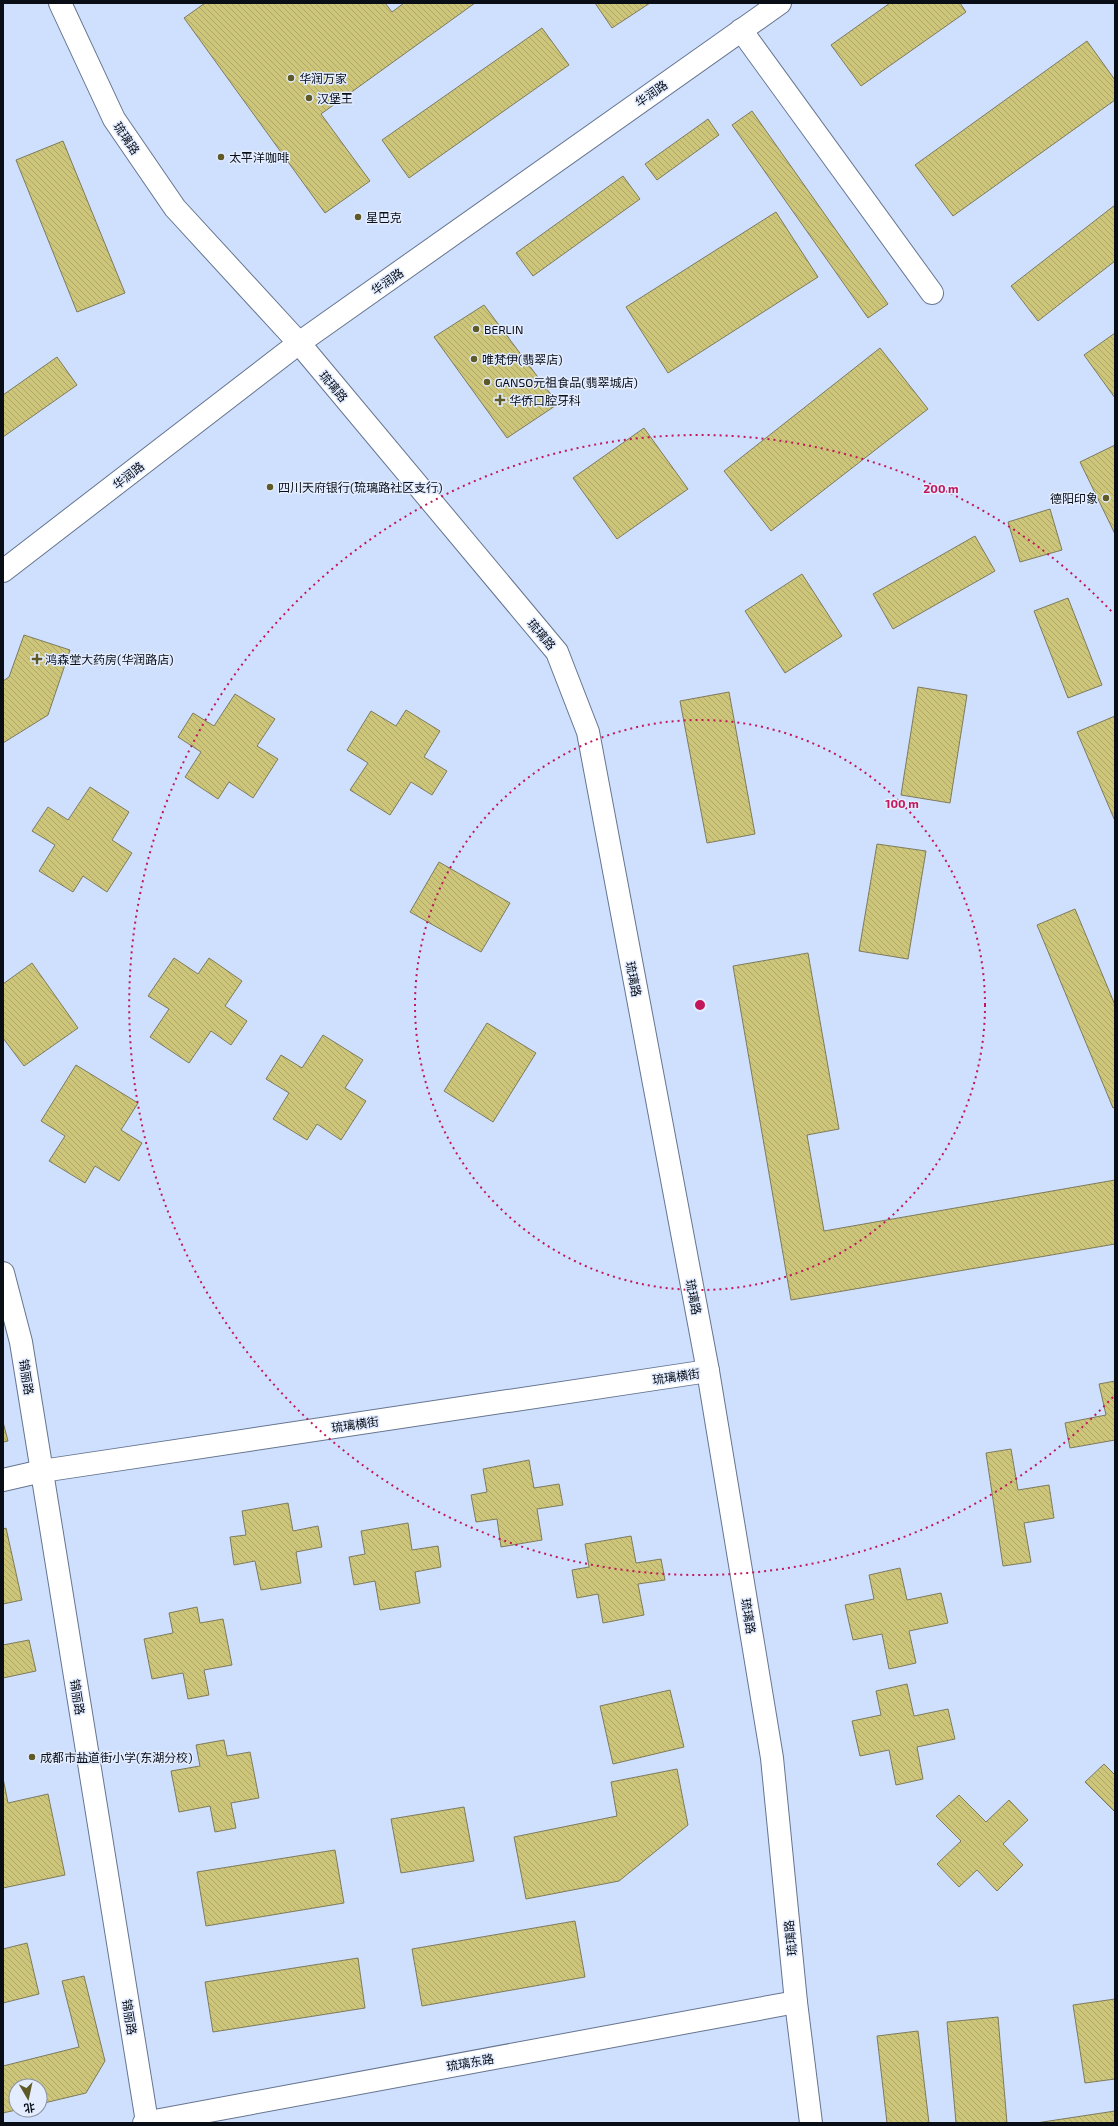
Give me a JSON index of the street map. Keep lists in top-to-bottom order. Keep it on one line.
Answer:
{"streets":{"street":["华润路","琉璃路","琉璃横街","锦丽路","琉璃东路"]},"crossings":[["华润路","琉璃路"],["琉璃路","琉璃横街"],["琉璃路","琉璃东路"],["琉璃横街","锦丽路"],["锦丽路","琉璃东路"]],"places":{"other":["华润万家","汉堡王","太平洋咖啡","星巴克","BERLIN","唯梵伊(翡翠店)","GANSO元祖食品(翡翠城店)","四川天府银行(琉璃路社区支行)","德阳印象","成都市盐道街小学(东湖分校)"],"health":["华侨口腔牙科","鸿森堂大药房(华润路店)"]},"north":"bottom","rings":["200 m","100 m"]}
